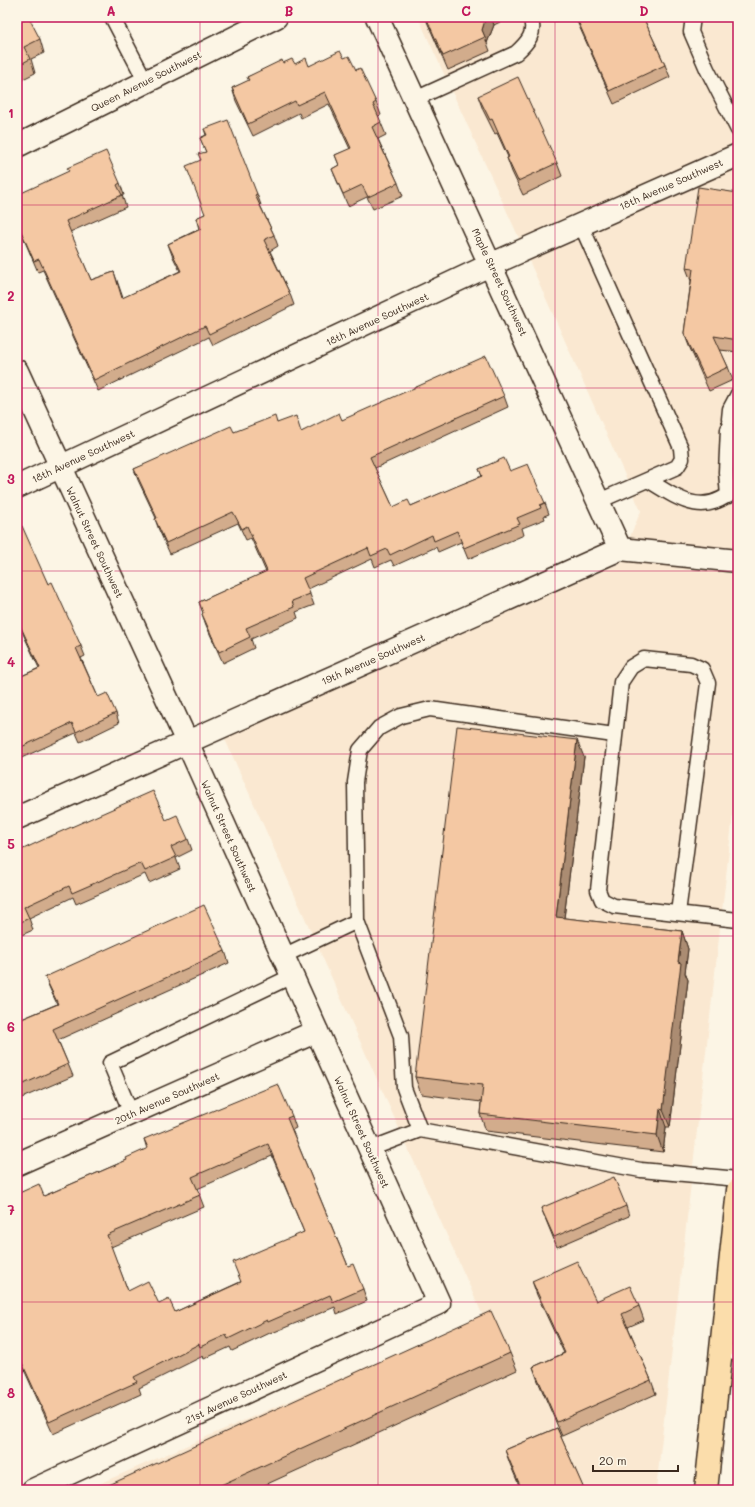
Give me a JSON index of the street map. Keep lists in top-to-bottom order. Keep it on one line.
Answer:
{"streets":{"street":["Queen Avenue Southwest","18th Avenue Southwest","Maple Street Southwest","Walnut Street Southwest","19th Avenue Southwest","20th Avenue Southwest","21st Avenue Southwest"]},"crossings":[["18th Avenue Southwest","Maple Street Southwest"],["18th Avenue Southwest","Walnut Street Southwest"],["Maple Street Southwest","19th Avenue Southwest"],["Walnut Street Southwest","19th Avenue Southwest"],["Walnut Street Southwest","20th Avenue Southwest"],["Walnut Street Southwest","21st Avenue Southwest"]],"scale_bar":"20 m","grid":{"columns":["A","B","C","D"],"rows":["1","2","3","4","5","6","7","8"]}}
